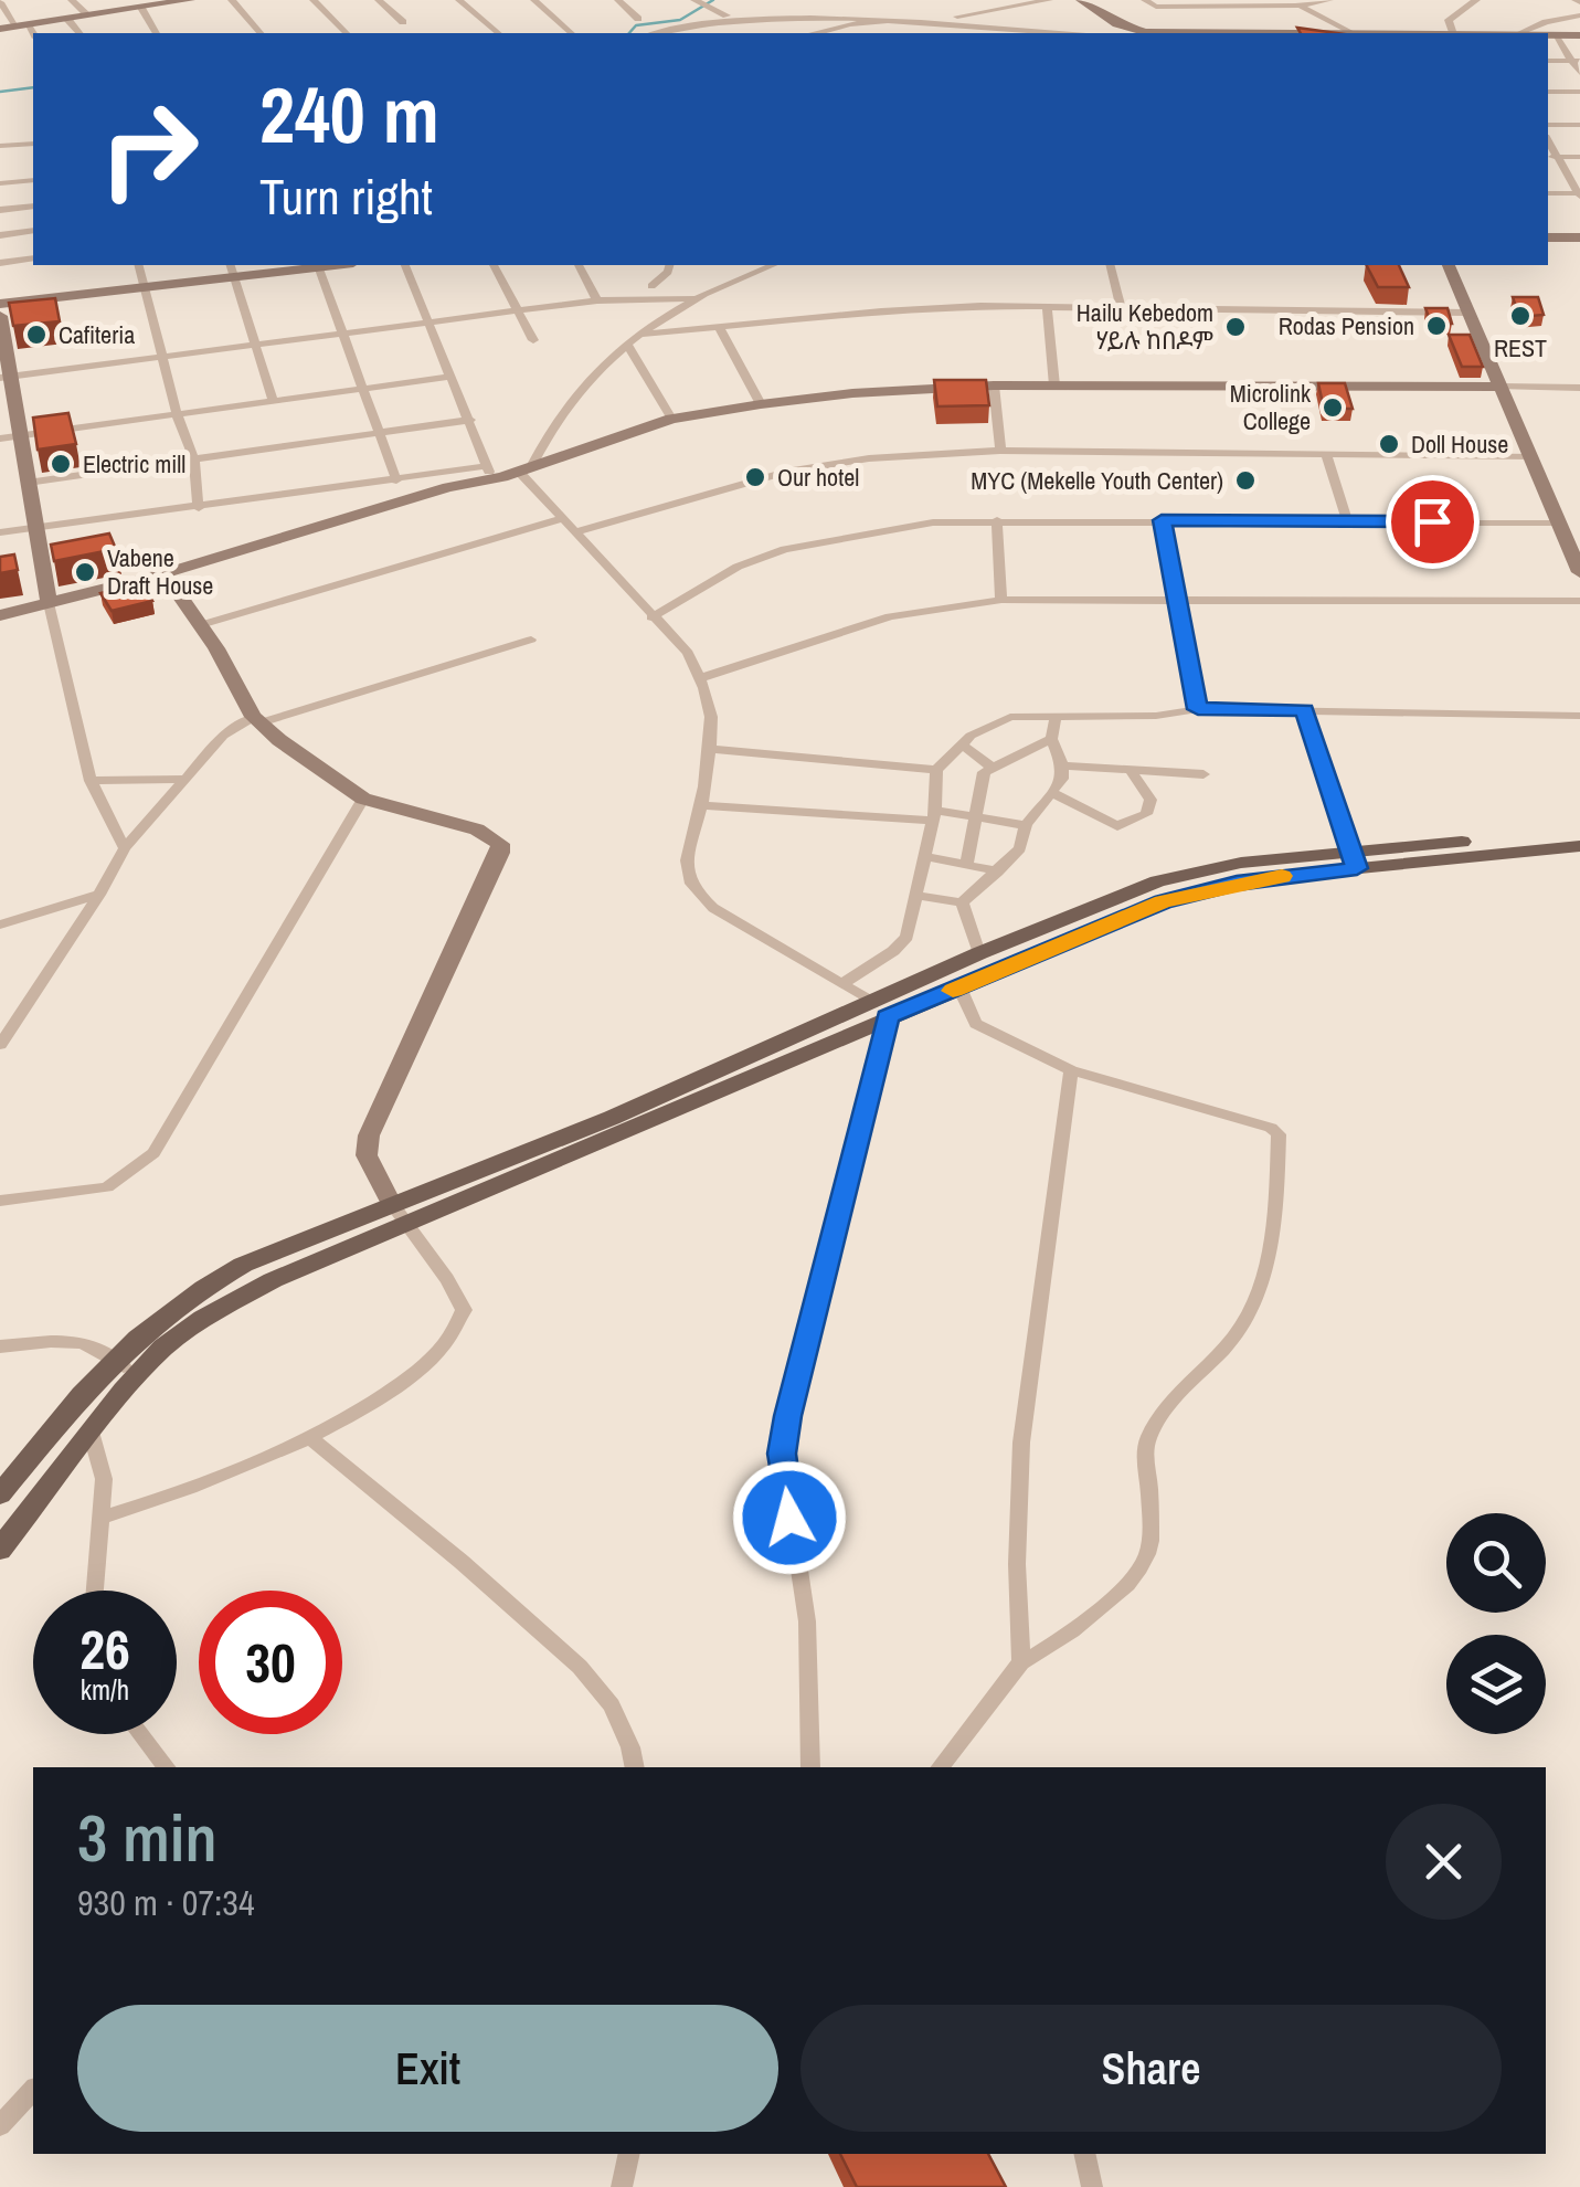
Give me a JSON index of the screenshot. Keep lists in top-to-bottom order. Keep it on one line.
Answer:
{"places":["REST","Rodas Pension","Hailu Kebedom ሃይሉ ከበዶም","Cafiteria","Microlink College","Doll House","Electric mill","Our hotel","MYC (Mekelle Youth Center)","Vabene Draft House"],"page":{"turn":["240 m","Turn right"],"speed":"26 km/h","limit":"30","heading":["3 min","930 m · 07:34"],"buttons":["Exit","Share"]}}
